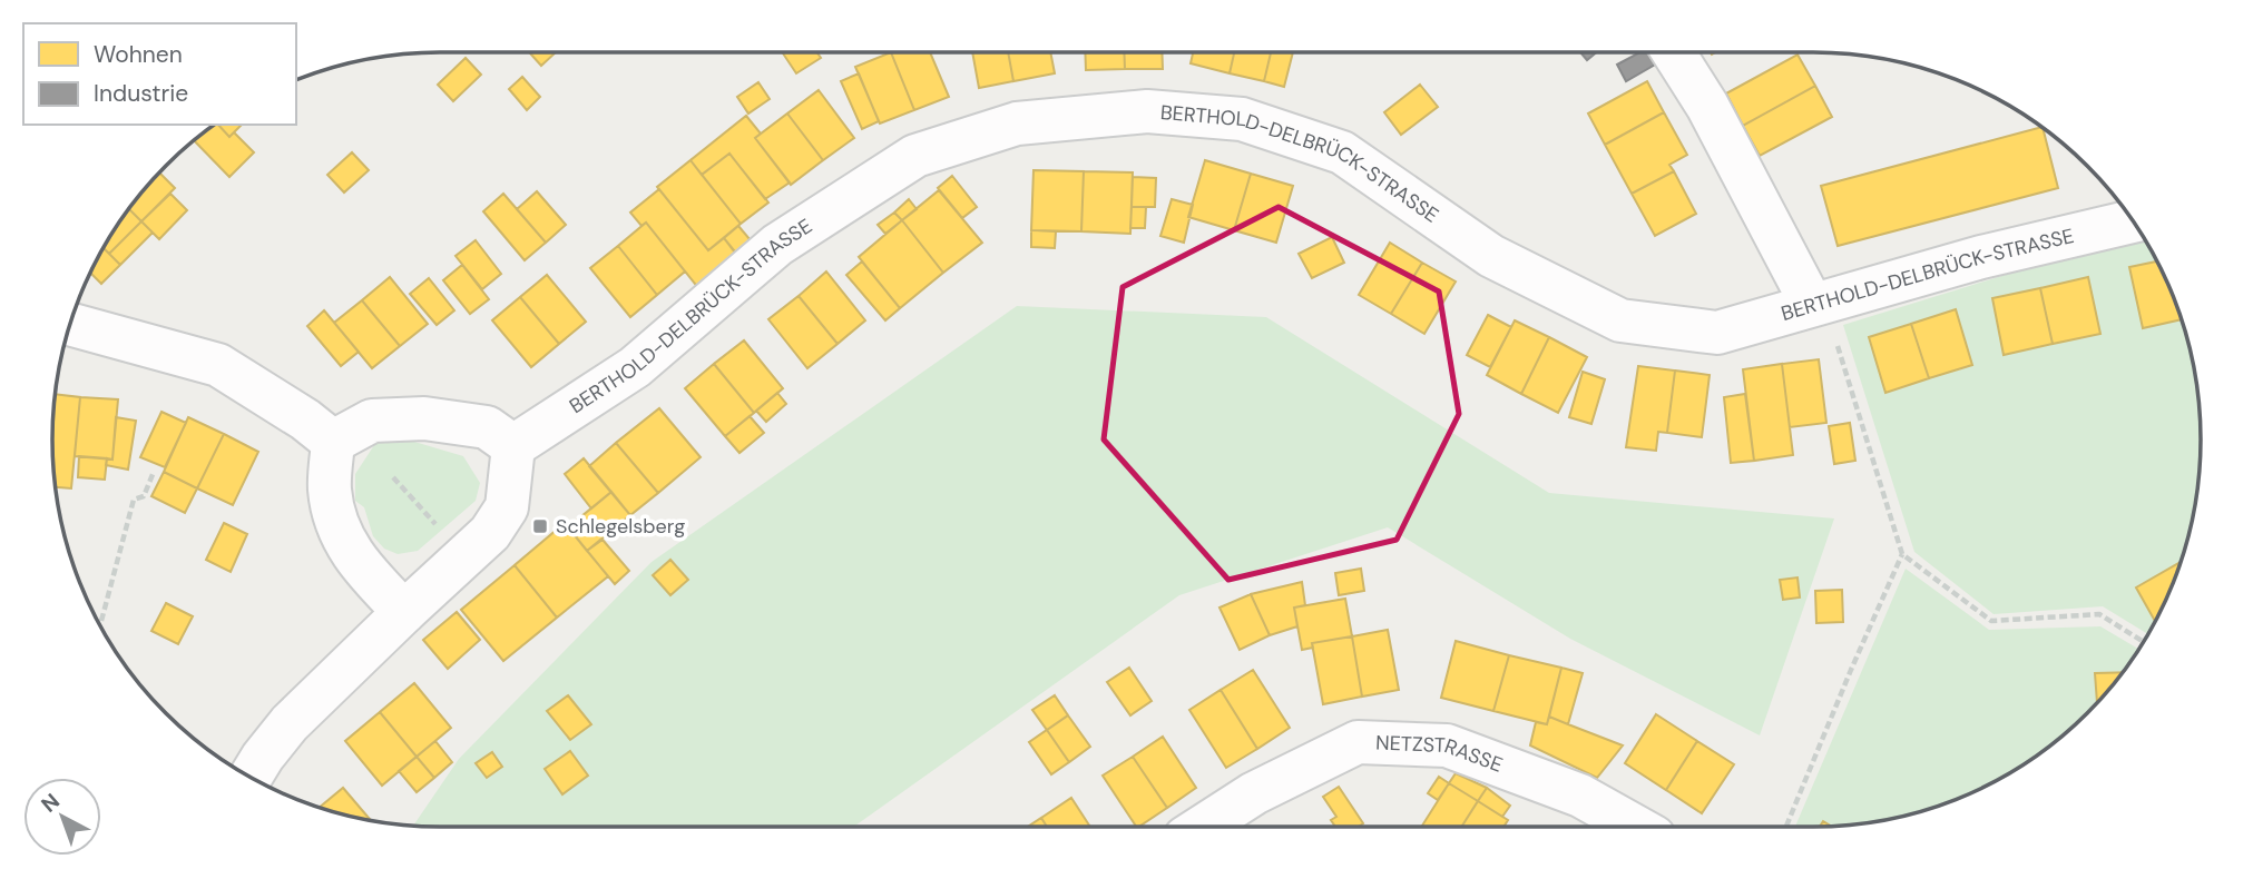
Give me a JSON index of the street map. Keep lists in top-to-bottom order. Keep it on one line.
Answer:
{"streets":{"street":["BERTHOLD-DELBRÜCK-STRASSE","NETZSTRASSE"]},"places":{"transit":["Schlegelsberg"]},"legend":["Wohnen","Industrie"],"north":"top left"}
